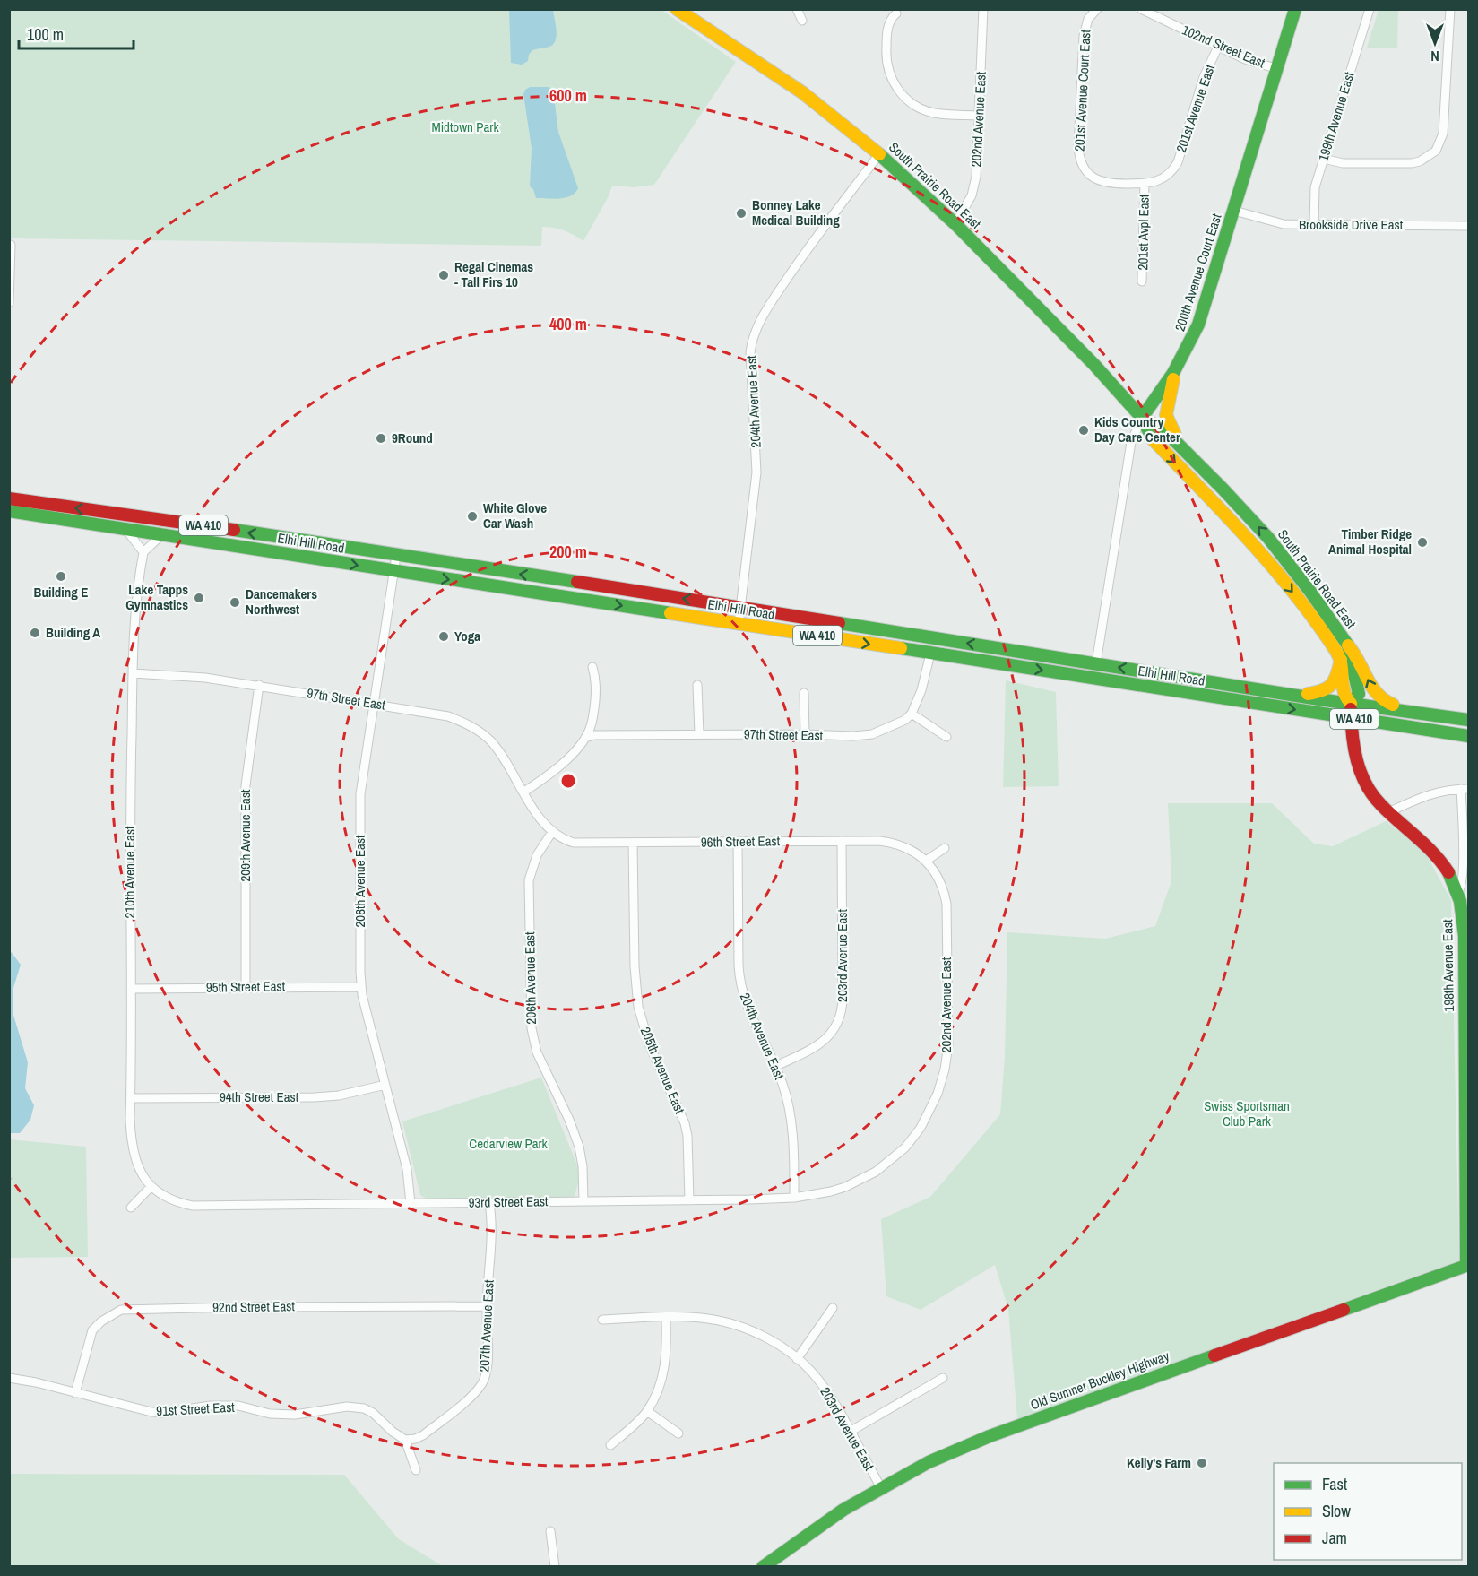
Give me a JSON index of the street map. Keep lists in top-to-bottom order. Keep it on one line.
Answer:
{"streets":{"main road":["South Prairie Road East","200th Avenue Court East","WA 410","Elhi Hill Road","198th Avenue East","Old Sumner Buckley Highway"],"street":["102nd Street East","201st Avenue Court East","201st Avenue East","199th Avenue East","202nd Avenue East","Brookside Drive East","201st Avpl East","204th Avenue East","97th Street East","209th Avenue East","96th Street East","210th Avenue East","208th Avenue East","203rd Avenue East","206th Avenue East","95th Street East","205th Avenue East","94th Street East","93rd Street East","92nd Street East","207th Avenue East","91st Street East"]},"crossings":[["102nd Street East","201st Avenue East"],["102nd Street East","200th Avenue Court East"],["201st Avenue Court East","201st Avenue East"],["201st Avenue Court East","201st Avpl East"],["201st Avenue East","201st Avpl East"],["199th Avenue East","Brookside Drive East"],["202nd Avenue East","South Prairie Road East"],["202nd Avenue East","96th Street East"],["202nd Avenue East","93rd Street East"],["South Prairie Road East","200th Avenue Court East"],["South Prairie Road East","204th Avenue East"],["South Prairie Road East","Elhi Hill Road"],["South Prairie Road East","198th Avenue East"],["Brookside Drive East","200th Avenue Court East"],["200th Avenue Court East","Elhi Hill Road"],["204th Avenue East","Elhi Hill Road"],["204th Avenue East","96th Street East"],["204th Avenue East","203rd Avenue East"],["204th Avenue East","93rd Street East"],["Elhi Hill Road","208th Avenue East"],["Elhi Hill Road","198th Avenue East"],["97th Street East","209th Avenue East"],["97th Street East","210th Avenue East"],["97th Street East","208th Avenue East"],["209th Avenue East","95th Street East"],["96th Street East","203rd Avenue East"],["96th Street East","206th Avenue East"],["96th Street East","205th Avenue East"],["210th Avenue East","95th Street East"],["210th Avenue East","94th Street East"],["210th Avenue East","93rd Street East"],["208th Avenue East","95th Street East"],["208th Avenue East","94th Street East"],["208th Avenue East","93rd Street East"],["203rd Avenue East","Old Sumner Buckley Highway"],["198th Avenue East","Old Sumner Buckley Highway"],["206th Avenue East","93rd Street East"],["205th Avenue East","93rd Street East"],["93rd Street East","207th Avenue East"],["92nd Street East","207th Avenue East"],["92nd Street East","91st Street East"],["207th Avenue East","91st Street East"]],"parks":["Midtown Park","Swiss Sportsman Club Park","Cedarview Park"],"places":["Bonney Lake Medical Building","Regal Cinemas - Tall Firs 10","Kids Country Day Care Center","9Round","White Glove Car Wash","Timber Ridge Animal Hospital","Building E","Lake Tapps Gymnastics","Dancemakers Northwest","Building A","Yoga","Kelly's Farm"],"legend":["Fast","Slow","Jam"],"scale_bar":"100 m","north":"bottom","rings":["600 m","400 m","200 m"]}
